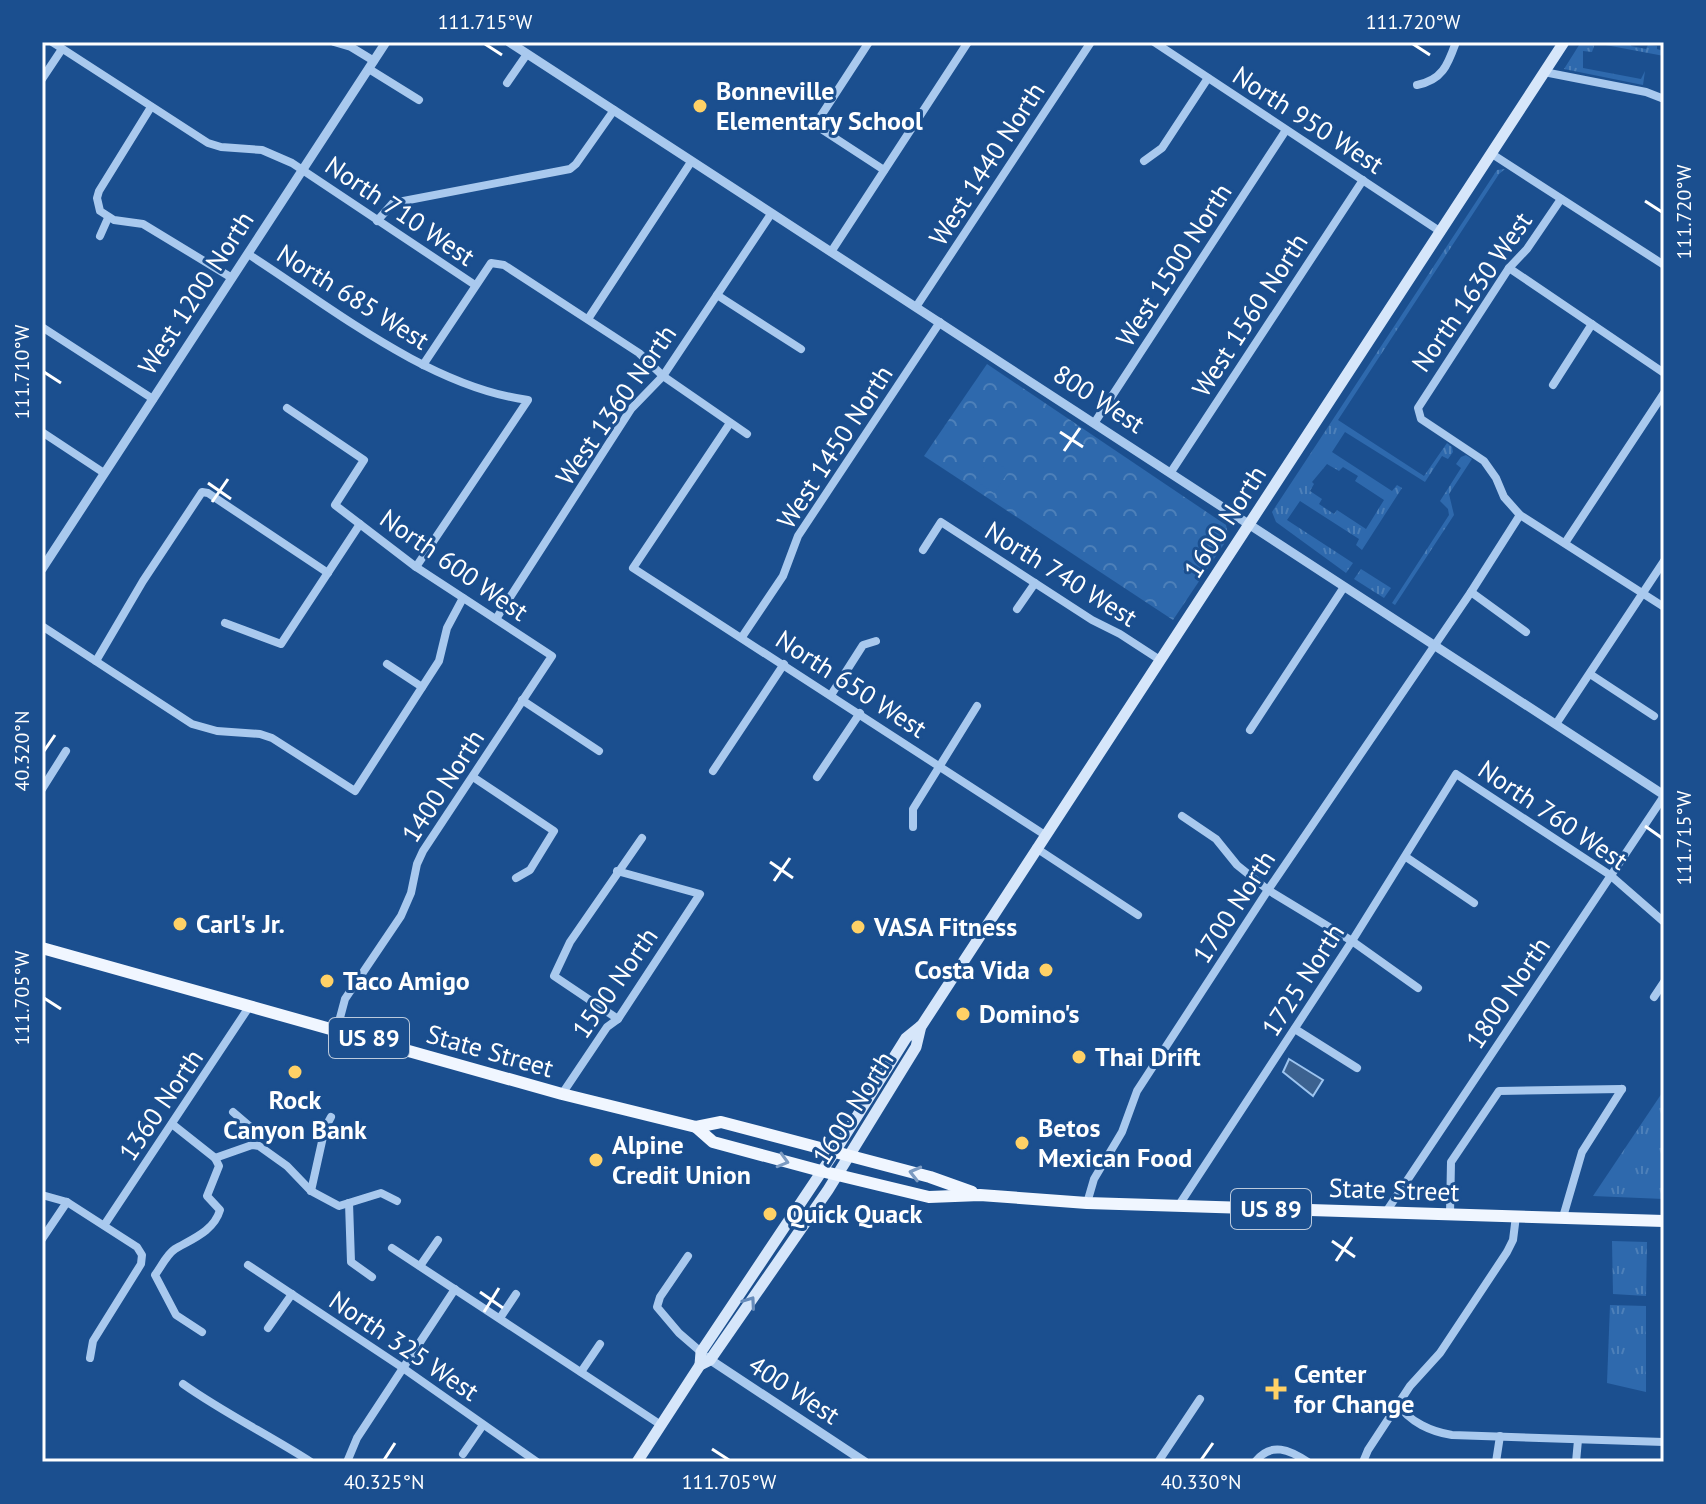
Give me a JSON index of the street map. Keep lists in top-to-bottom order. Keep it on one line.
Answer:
{"streets":{"main road":["1600 North","US 89","State Street"],"street":["North 950 West","West 1440 North","North 710 West","West 1500 North","North 1630 West","West 1200 North","North 685 West","West 1560 North","800 West","West 1360 North","West 1450 North","North 600 West","North 740 West","North 650 West","1400 North","North 760 West","1700 North","1725 North","1500 North","1800 North","1360 North","North 325 West","400 West"]},"crossings":[["North 950 West","West 1500 North"],["North 950 West","West 1560 North"],["North 950 West","1600 North"],["West 1440 North","800 West"],["North 710 West","West 1200 North"],["West 1500 North","800 West"],["North 1630 West","1700 North"],["West 1200 North","North 685 West"],["North 685 West","North 600 West"],["West 1560 North","800 West"],["800 West","West 1360 North"],["800 West","West 1450 North"],["800 West","1600 North"],["800 West","1700 North"],["800 West","1800 North"],["West 1360 North","North 600 West"],["West 1450 North","North 650 West"],["1600 North","North 740 West"],["1600 North","North 650 West"],["1600 North","State Street"],["1600 North","400 West"],["North 600 West","1400 North"],["1400 North","State Street"],["North 760 West","1725 North"],["North 760 West","1800 North"],["1700 North","State Street"],["1725 North","State Street"],["1500 North","State Street"],["1800 North","State Street"],["State Street","1360 North"]],"places":{"other":["Bonneville Elementary School","Carl's Jr.","VASA Fitness","Costa Vida","Taco Amigo","Domino's","Thai Drift","Rock Canyon Bank","Betos Mexican Food","Alpine Credit Union","Quick Quack"],"health":["Center for Change"]},"coordinates":["111.715°W","111.720°W","111.710°W","40.320°N","111.705°W","40.325°N","40.330°N"]}
